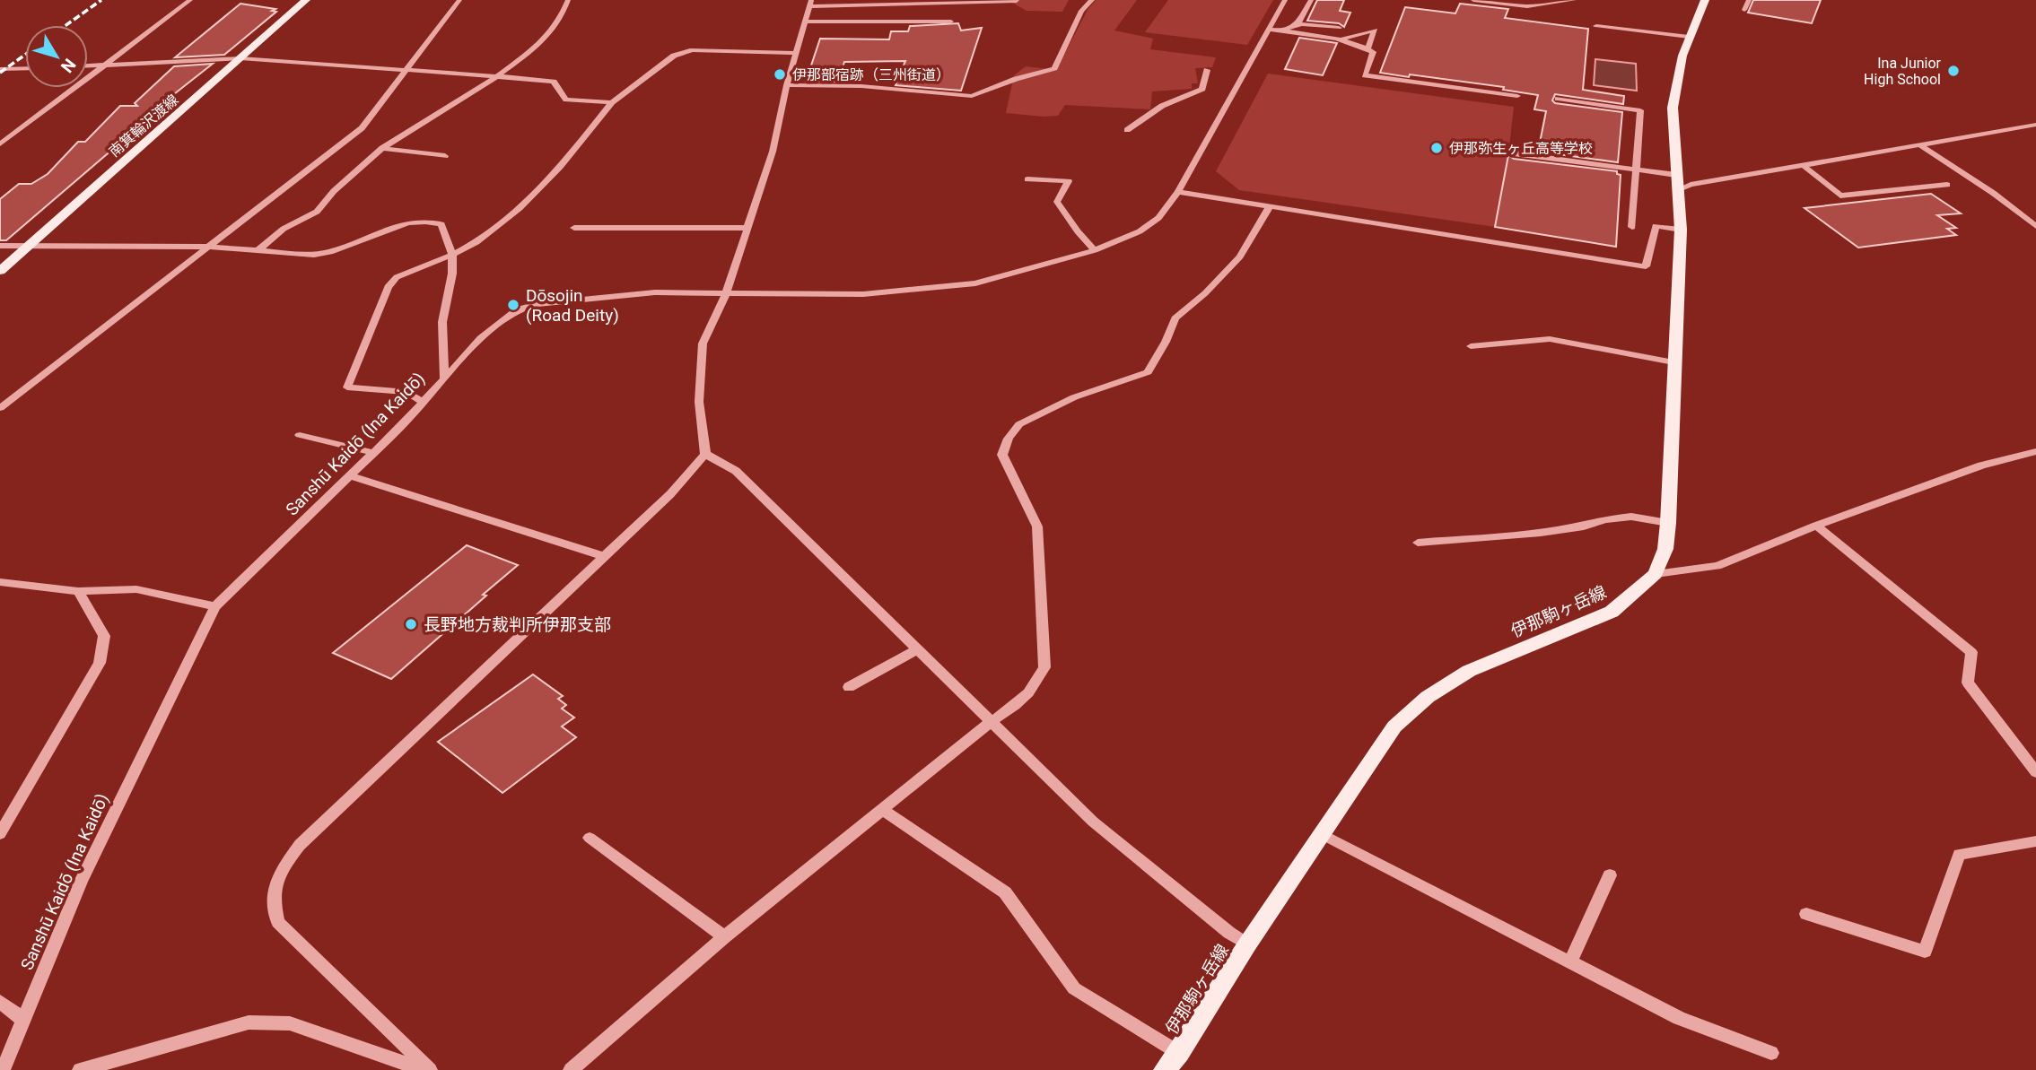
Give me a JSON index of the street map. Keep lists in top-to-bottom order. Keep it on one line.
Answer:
{"streets":{"main road":["南箕輪沢渡線","伊那駒ヶ岳線"],"street":["Sanshū Kaidō (Ina Kaidō)"]},"places":["Ina Junior High School","伊那部宿跡（三州街道）","伊那弥生ヶ丘高等学校","Dōsojin (Road Deity)","長野地方裁判所伊那支部"],"north":"bottom right"}
